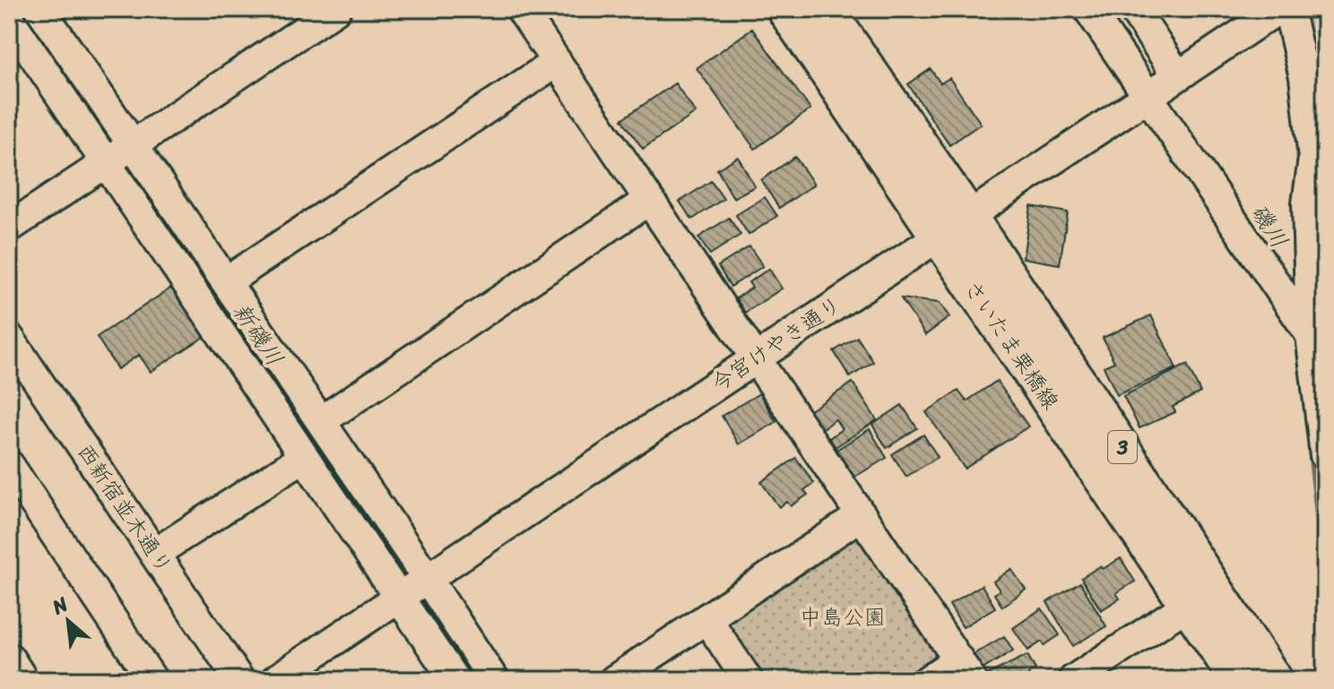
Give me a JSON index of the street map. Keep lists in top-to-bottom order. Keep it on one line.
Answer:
{"streets":{"main road":["さいたま栗橋線","3"],"street":["今宮けやき通り","西新宿並木通り"]},"crossings":[["今宮けやき通り","さいたま栗橋線"]],"water":["磯川","新磯川"],"parks":["中島公園"],"north":"top left"}
